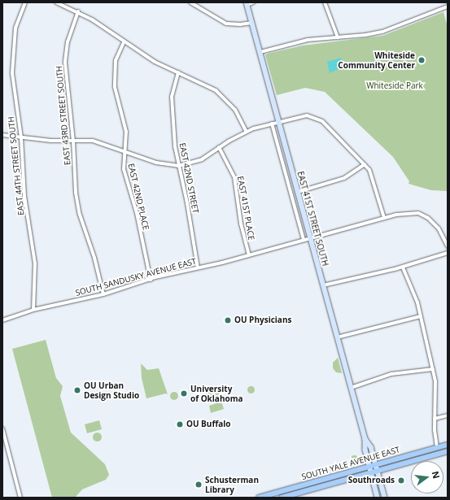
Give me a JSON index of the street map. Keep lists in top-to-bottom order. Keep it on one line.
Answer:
{"streets":{"main road":["EAST 41ST STREET SOUTH","SOUTH YALE AVENUE EAST"],"street":["EAST 43RD STREET SOUTH","EAST 44TH STREET SOUTH","EAST 42ND STREET","EAST 42ND PLACE","EAST 41ST PLACE","SOUTH SANDUSKY AVENUE EAST"]},"crossings":[["EAST 43RD STREET SOUTH","SOUTH SANDUSKY AVENUE EAST"],["EAST 44TH STREET SOUTH","SOUTH SANDUSKY AVENUE EAST"],["EAST 42ND STREET","SOUTH SANDUSKY AVENUE EAST"],["EAST 42ND PLACE","SOUTH SANDUSKY AVENUE EAST"],["EAST 41ST PLACE","SOUTH SANDUSKY AVENUE EAST"],["EAST 41ST STREET SOUTH","SOUTH SANDUSKY AVENUE EAST"],["EAST 41ST STREET SOUTH","SOUTH YALE AVENUE EAST"]],"parks":["Whiteside Park"],"places":["Whiteside Community Center","OU Physicians","OU Urban Design Studio","University of Oklahoma","OU Buffalo","Southroads","Schusterman Library"],"north":"right"}
